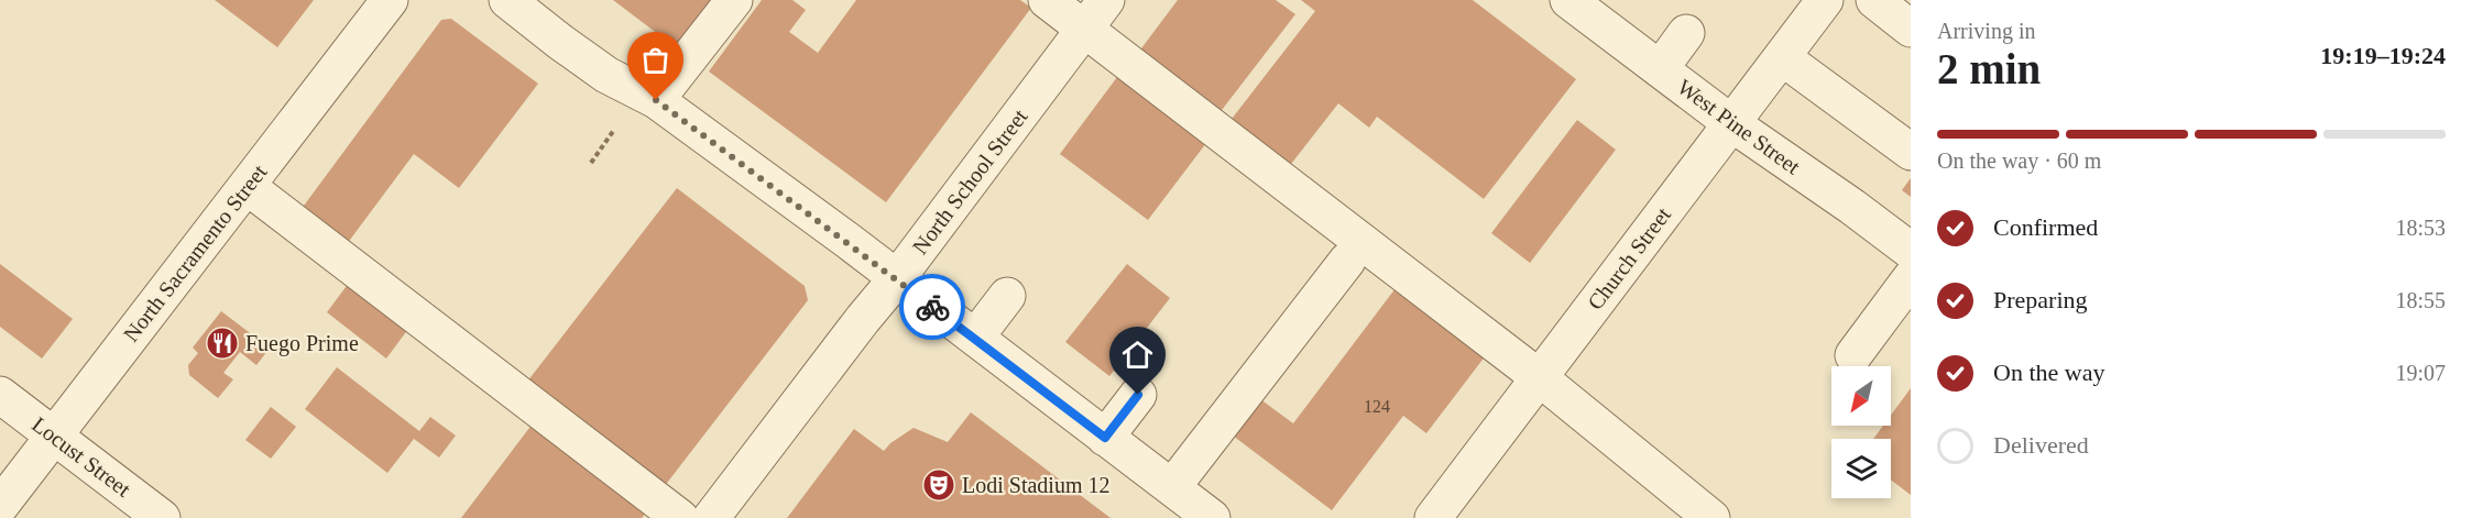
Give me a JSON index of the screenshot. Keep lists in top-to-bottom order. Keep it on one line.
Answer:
{"streets":{"street":["West Pine Street","North School Street","North Sacramento Street","Church Street","Locust Street"]},"crossings":[["West Pine Street","Church Street"],["North Sacramento Street","Locust Street"]],"places":{"restaurant":["Fuego Prime"],"theatre":["Lodi Stadium 12"]},"house_numbers":["124"],"north":"bottom left","page":{"heading":["2 min","Arriving in","19:19–19:24"],"bar":"On the way · 60 m","list":[["Confirmed","18:53"],["Preparing","18:55"],["On the way","19:07"],"Delivered"]}}
